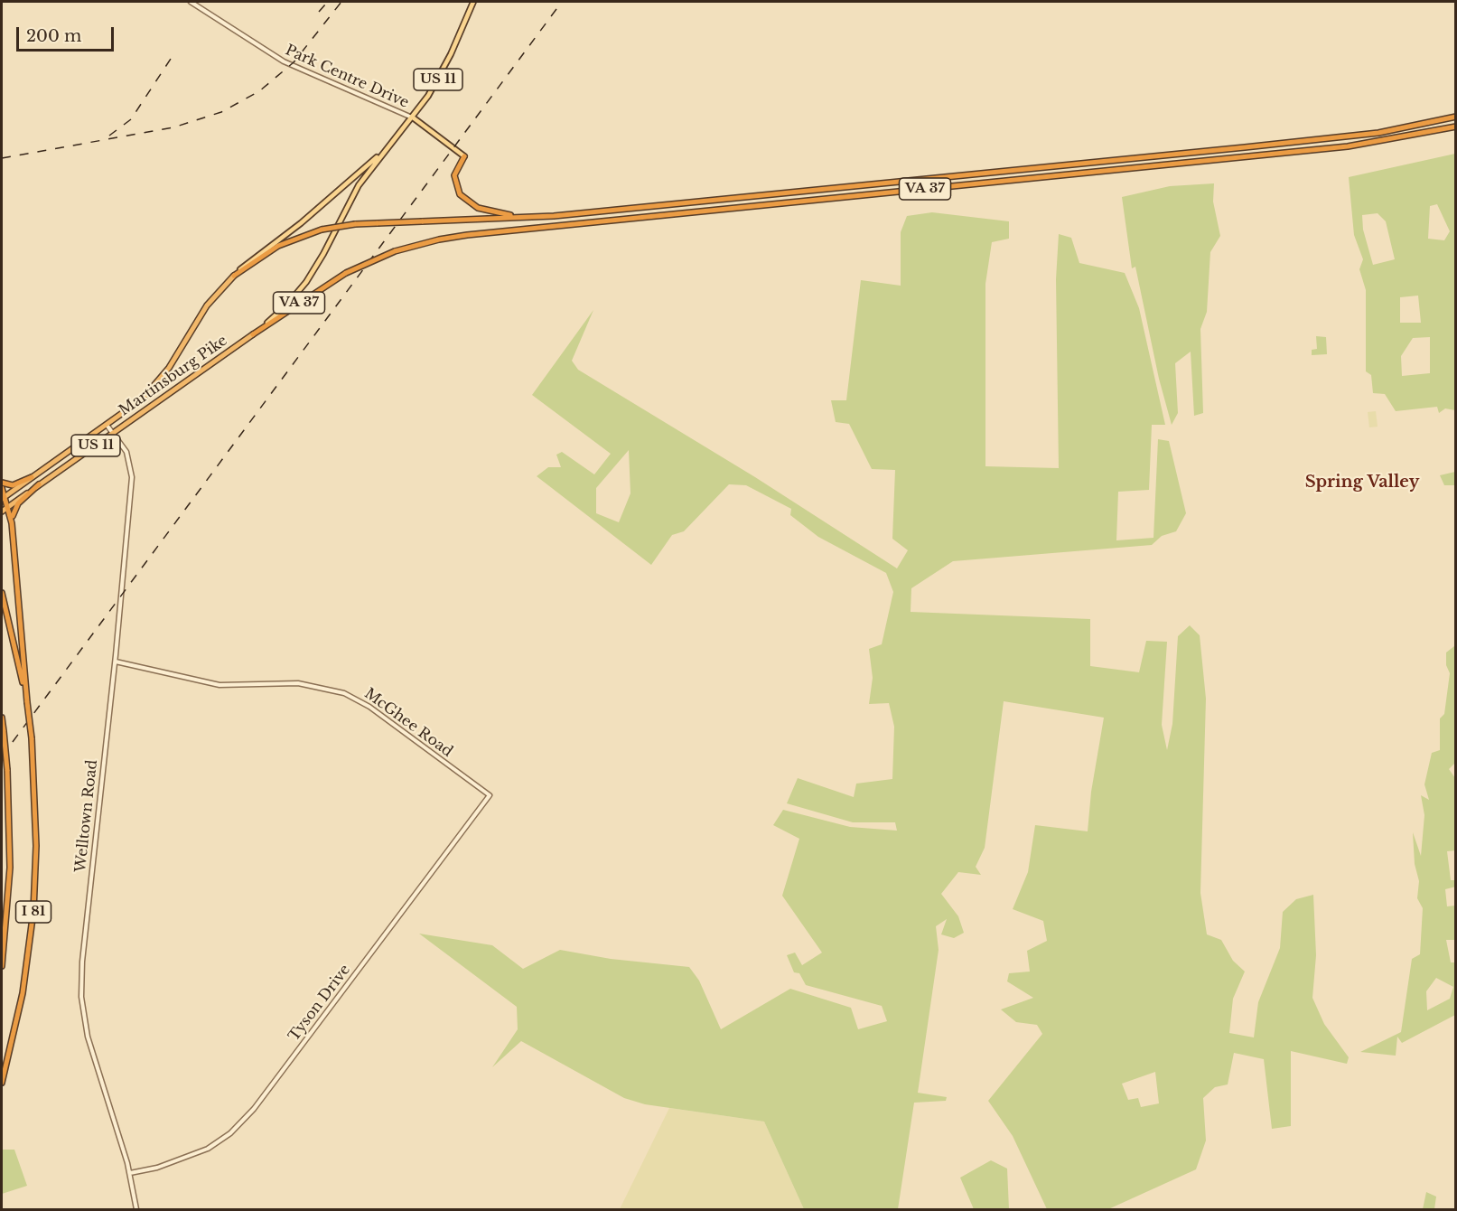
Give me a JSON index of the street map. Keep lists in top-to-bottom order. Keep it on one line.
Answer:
{"streets":{"highway":["US 11","VA 37","Martinsburg Pike","I 81"],"street":["Park Centre Drive","McGhee Road","Welltown Road","Tyson Drive"]},"crossings":[["Park Centre Drive","US 11"],["US 11","VA 37"],["US 11","Martinsburg Pike"],["VA 37","Martinsburg Pike"],["Martinsburg Pike","Welltown Road"],["McGhee Road","Welltown Road"],["McGhee Road","Tyson Drive"],["Welltown Road","Tyson Drive"]],"districts":["Spring Valley"],"scale_bar":"200 m"}
